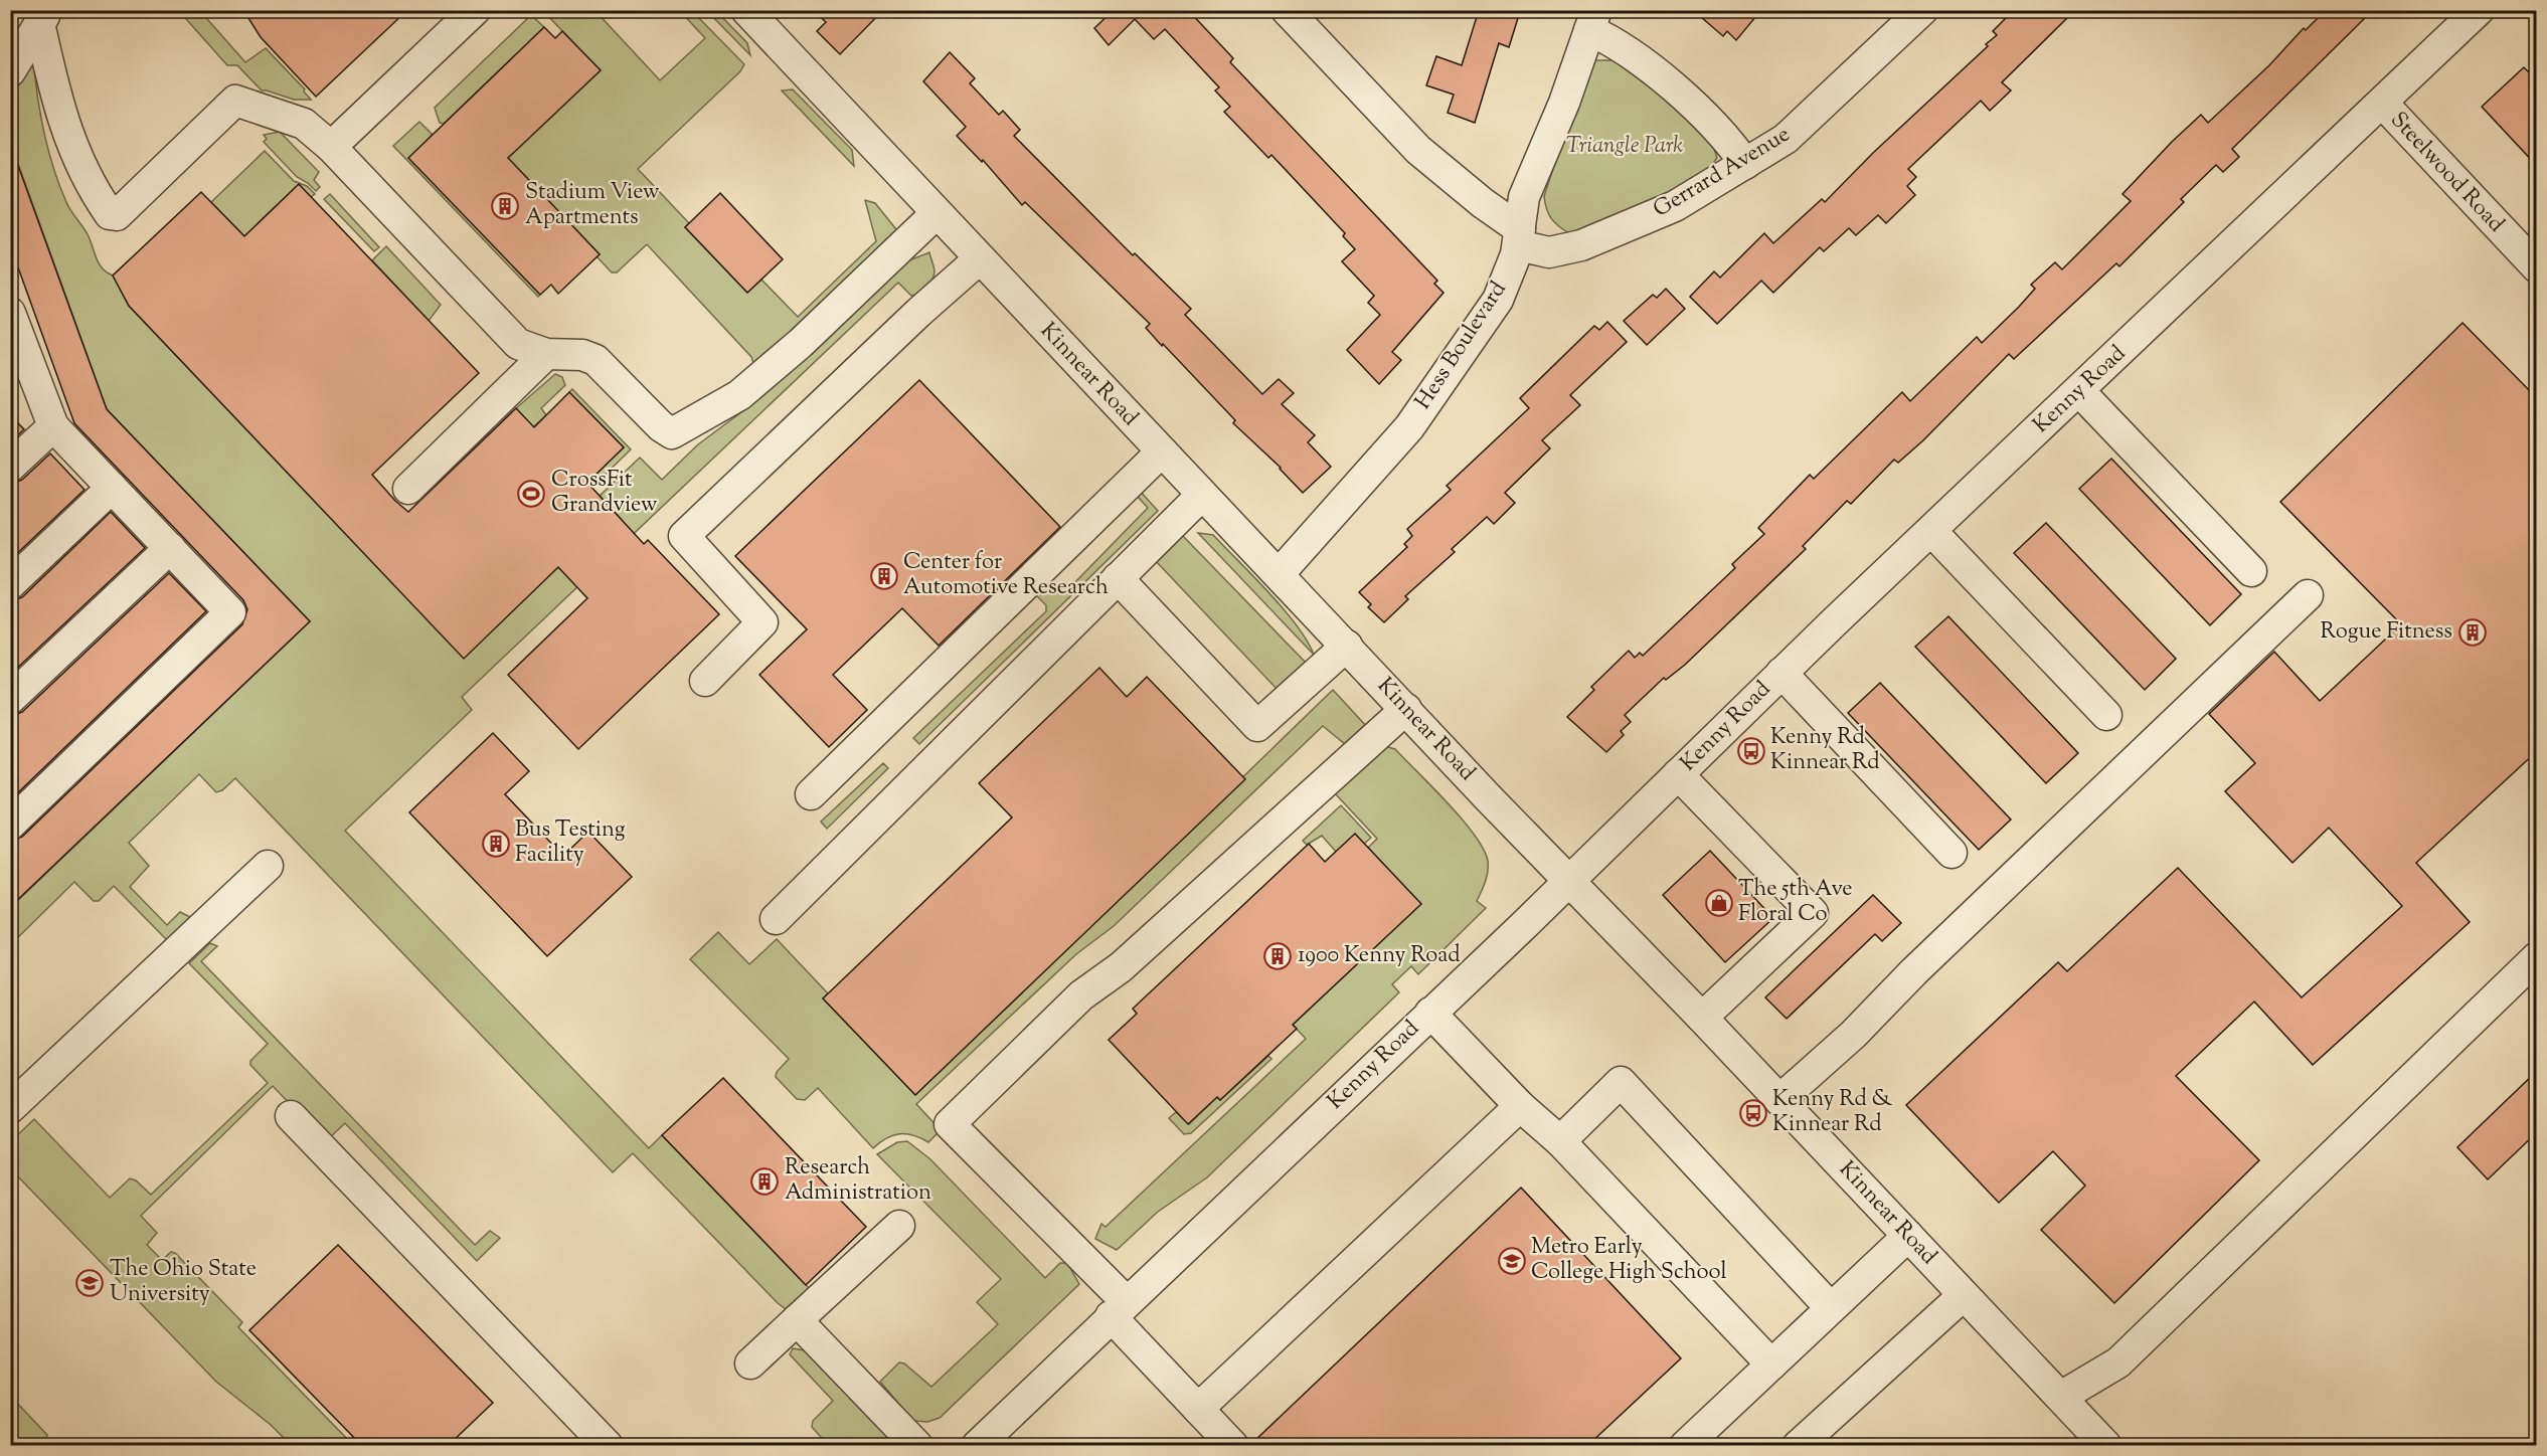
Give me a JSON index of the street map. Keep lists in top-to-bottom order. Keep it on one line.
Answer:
{"streets":{"street":["Gerrard Avenue","Steelwood Road","Hess Boulevard","Kinnear Road","Kenny Road"]},"crossings":[["Gerrard Avenue","Hess Boulevard"],["Steelwood Road","Kenny Road"],["Hess Boulevard","Kinnear Road"],["Kinnear Road","Kenny Road"]],"parks":["Triangle Park"],"places":{"building":["Stadium View Apartments","Center for Automotive Research","Rogue Fitness","Bus Testing Facility","1900 Kenny Road","Research Administration"],"sports":["CrossFit Grandview"],"bus stop":["Kenny Rd Kinnear Rd","Kenny Rd & Kinnear Rd"],"shop":["The 5th Ave Floral Co"],"school or university":["Metro Early College High School","The Ohio State University"]}}
